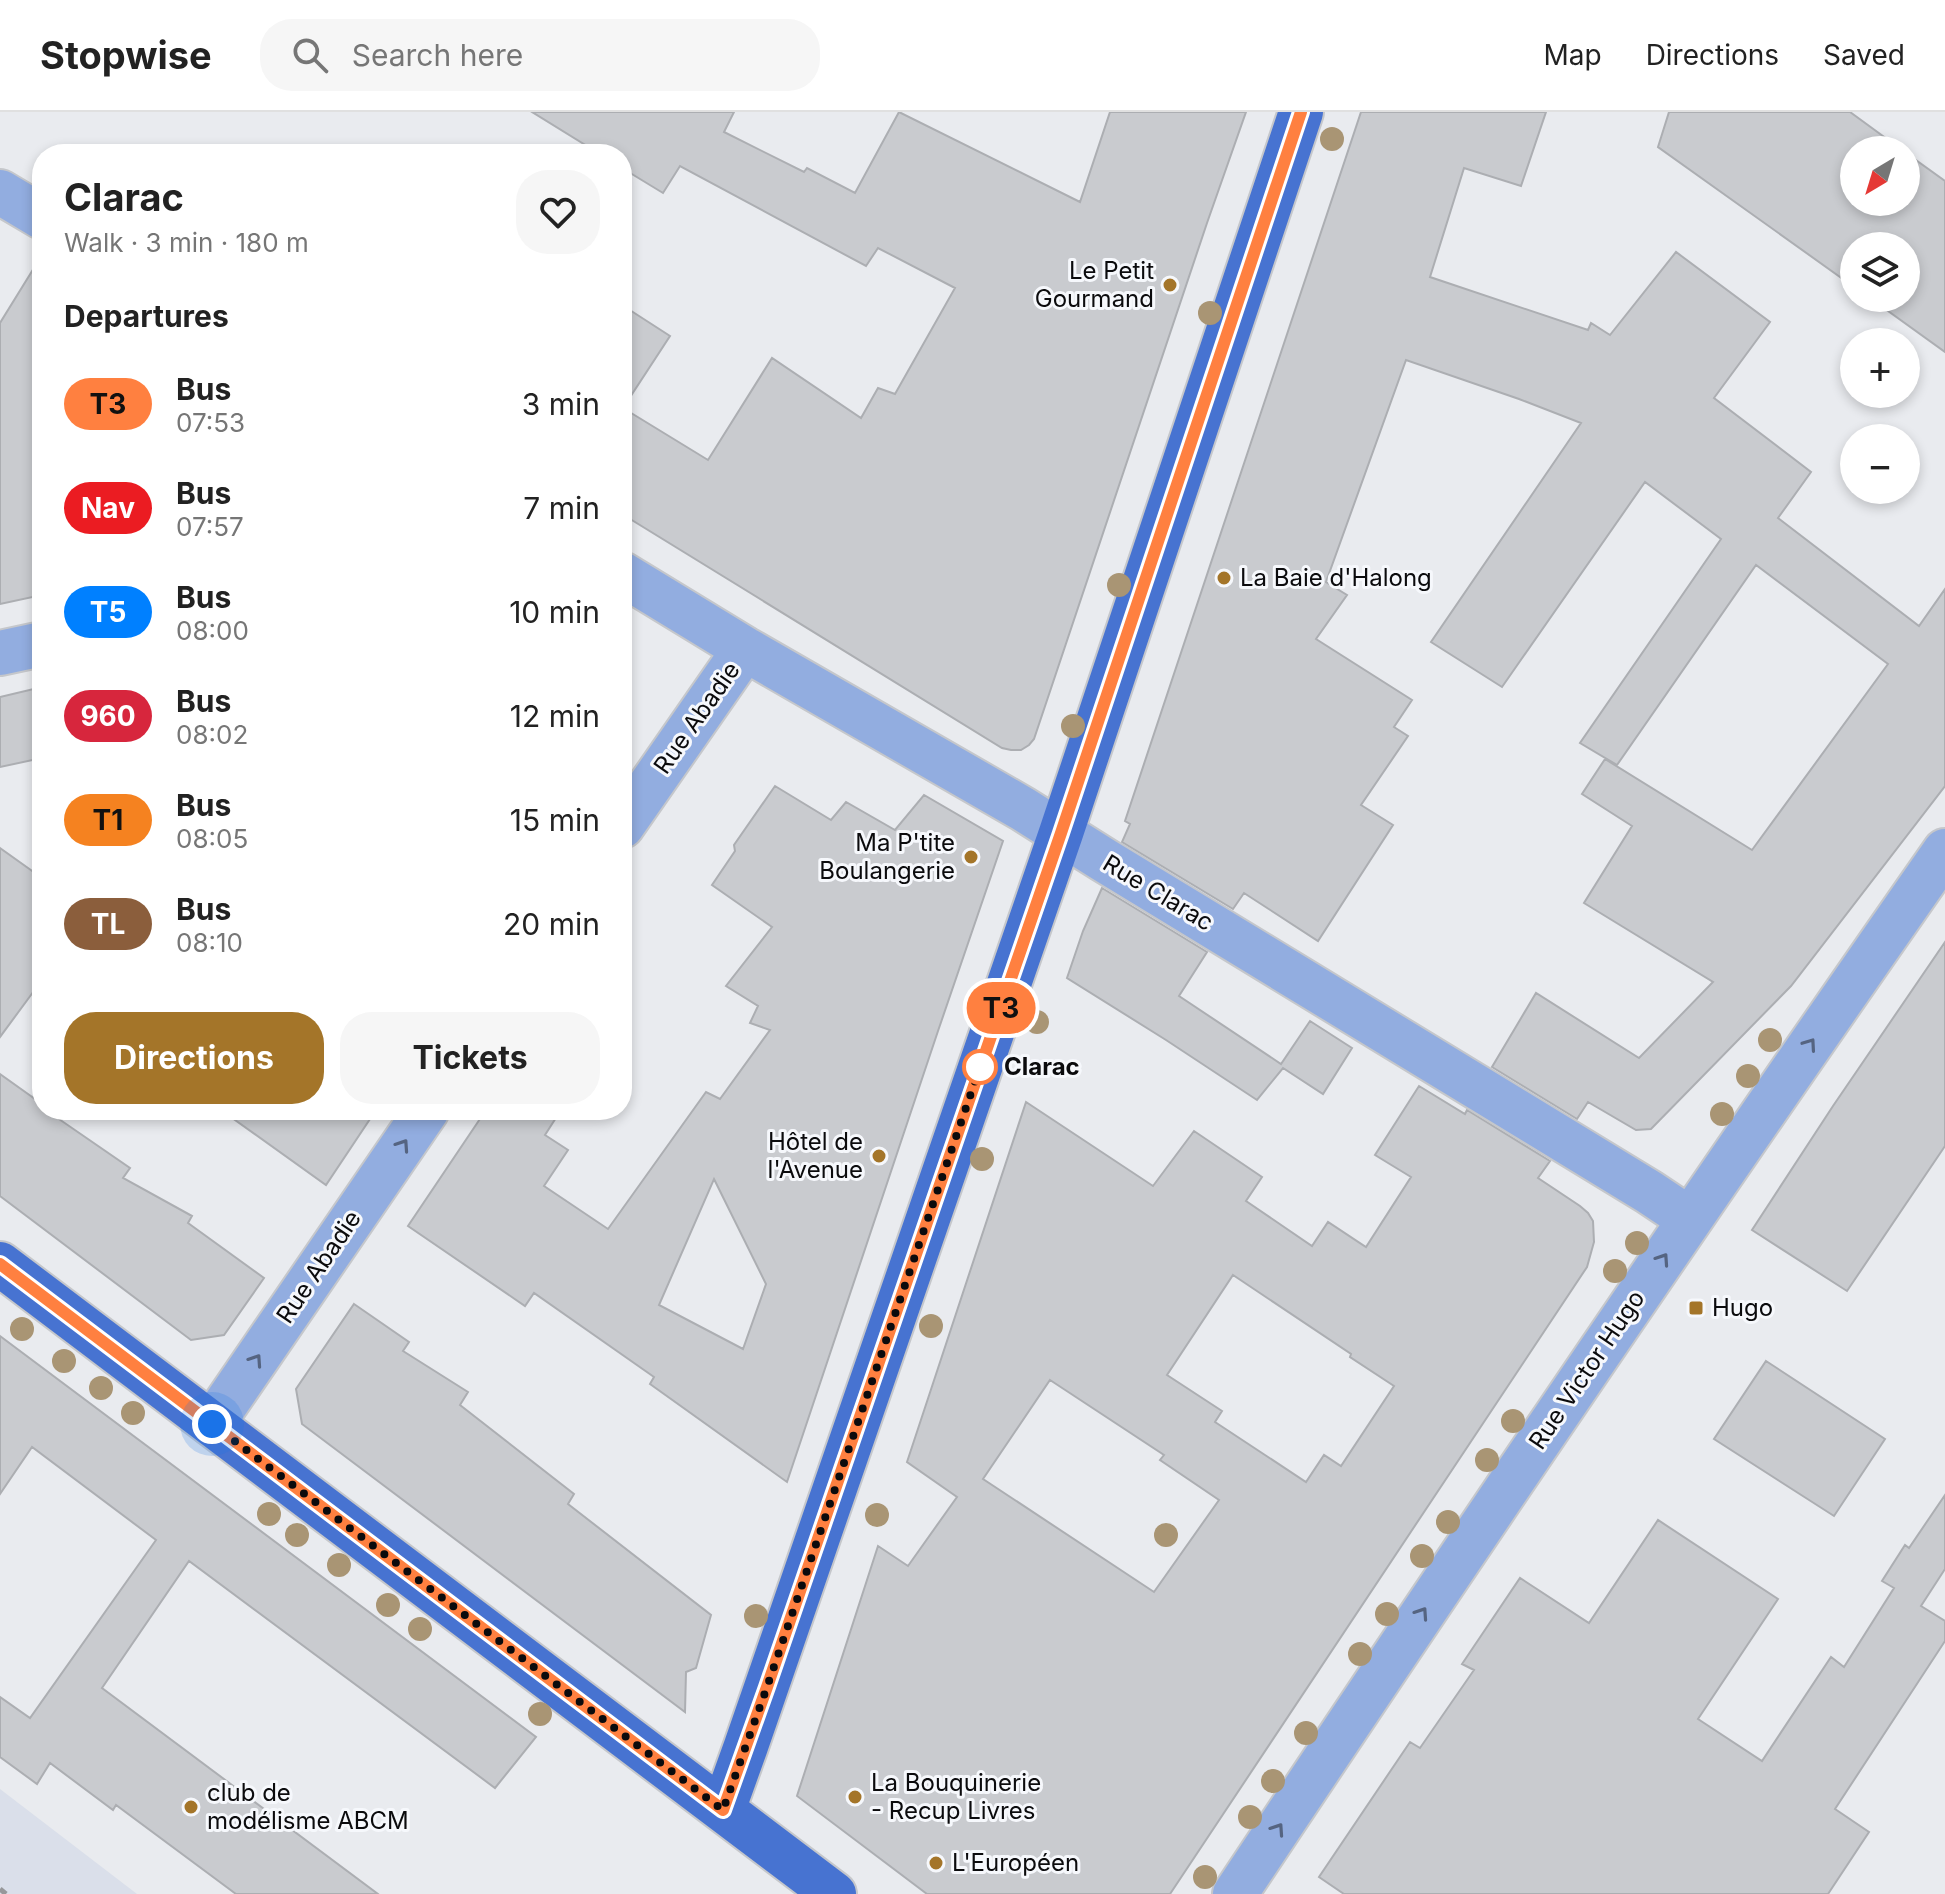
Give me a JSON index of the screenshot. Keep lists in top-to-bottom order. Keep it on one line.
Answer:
{"streets":{"street":["Rue Abadie","Rue Clarac","Rue Victor Hugo"]},"crossings":[["Rue Abadie","Rue Clarac"],["Rue Clarac","Rue Victor Hugo"]],"one_way":["Rue Abadie","Rue Victor Hugo"],"places":{"other":["Le Petit Gourmand","La Baie d'Halong","Ma P'tite Boulangerie","Clarac","Hôtel de l'Avenue","La Bouquinerie - Recup Livres","club de modélisme ABCM","L'Européen"],"transit":["Hugo"]},"lines":["bus line T3"],"north":"bottom left","page":{"header":"Stopwise","search":"Search here","nav":["Map","Directions","Saved"],"on_map":"T3","map_buttons":["+","−"],"heading":[["Clarac","Walk · 3 min · 180 m"],"Departures"],"list":[{"mark":"T3","name":"Bus","note":"07:53","value":"3 min"},{"mark":"Nav","name":"Bus","note":"07:57","value":"7 min"},{"mark":"T5","name":"Bus","note":"08:00","value":"10 min"},{"mark":"960","name":"Bus","note":"08:02","value":"12 min"},{"mark":"T1","name":"Bus","note":"08:05","value":"15 min"},{"mark":"TL","name":"Bus","note":"08:10","value":"20 min"}],"buttons":["Directions","Tickets"]}}
